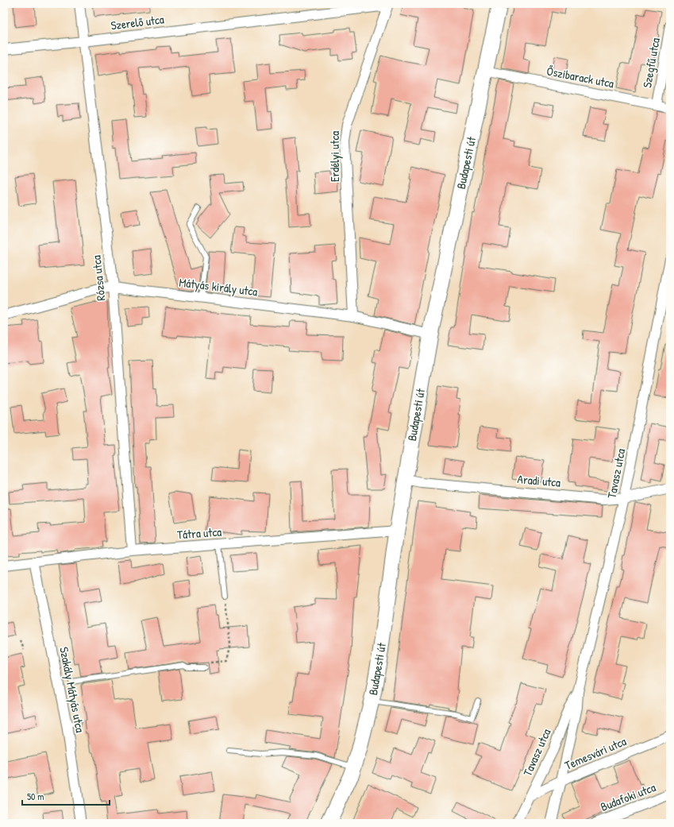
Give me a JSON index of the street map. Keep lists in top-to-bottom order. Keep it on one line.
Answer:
{"streets":{"main road":["Budapesti út"],"street":["Szerelő utca","Szegfű utca","Őszibarack utca","Erdélyi utca","Rózsa utca","Mátyás király utca","Tavasz utca","Aradi utca","Tátra utca","Szakály Mátyás utca","Temesvári utca","Budafoki utca"]},"crossings":[["Szerelő utca","Erdélyi utca"],["Szerelő utca","Rózsa utca"],["Szegfű utca","Őszibarack utca"],["Őszibarack utca","Budapesti út"],["Erdélyi utca","Mátyás király utca"],["Budapesti út","Mátyás király utca"],["Budapesti út","Aradi utca"],["Budapesti út","Tátra utca"],["Rózsa utca","Mátyás király utca"],["Rózsa utca","Tátra utca"],["Tavasz utca","Aradi utca"],["Tavasz utca","Temesvári utca"],["Tátra utca","Szakály Mátyás utca"]],"scale_bar":"50 m"}
